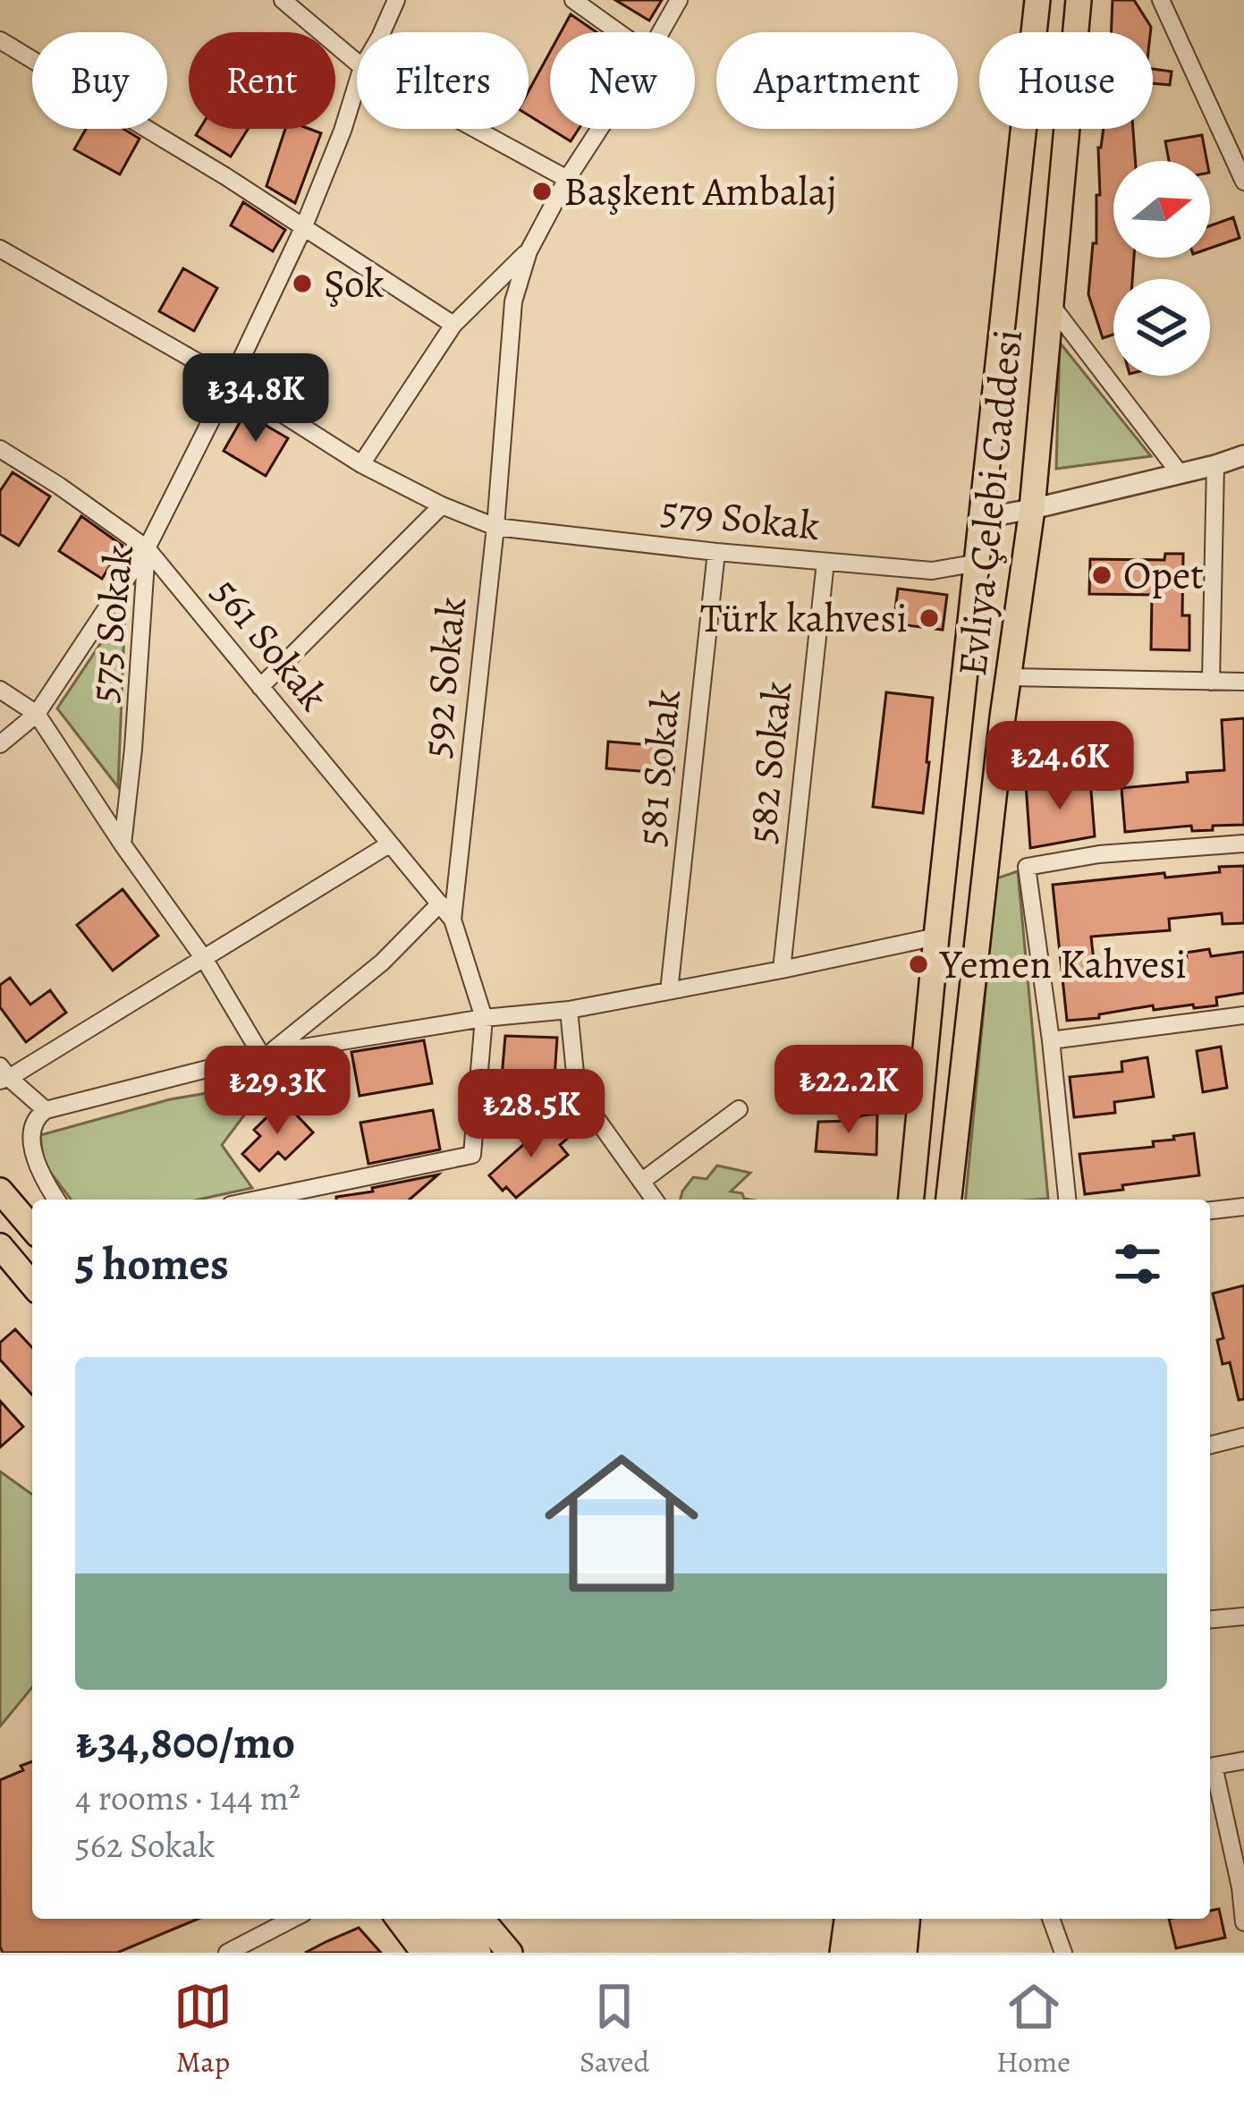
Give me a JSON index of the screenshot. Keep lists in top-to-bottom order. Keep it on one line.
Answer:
{"streets":{"main road":["Evliya Çelebi Caddesi"],"street":["579 Sokak","575 Sokak","561 Sokak","592 Sokak","582 Sokak","581 Sokak"]},"crossings":[["Evliya Çelebi Caddesi","579 Sokak"],["579 Sokak","575 Sokak"],["579 Sokak","592 Sokak"],["579 Sokak","582 Sokak"],["579 Sokak","581 Sokak"],["575 Sokak","561 Sokak"],["561 Sokak","592 Sokak"]],"places":["Başkent Ambalaj","Şok","Opet","Türk kahvesi","Yemen Kahvesi"],"north":"right","page":{"chip":["Buy","Rent","Filters","New","Apartment","House"],"price":["₺34.8K","₺24.6K","₺22.2K","₺29.3K","₺28.5K"],"heading":"5 homes","list":[{"name":"₺34,800/mo","note":"4 rooms · 144 m² · 562 Sokak"}],"tabs":["Map","Saved","Home"]}}
